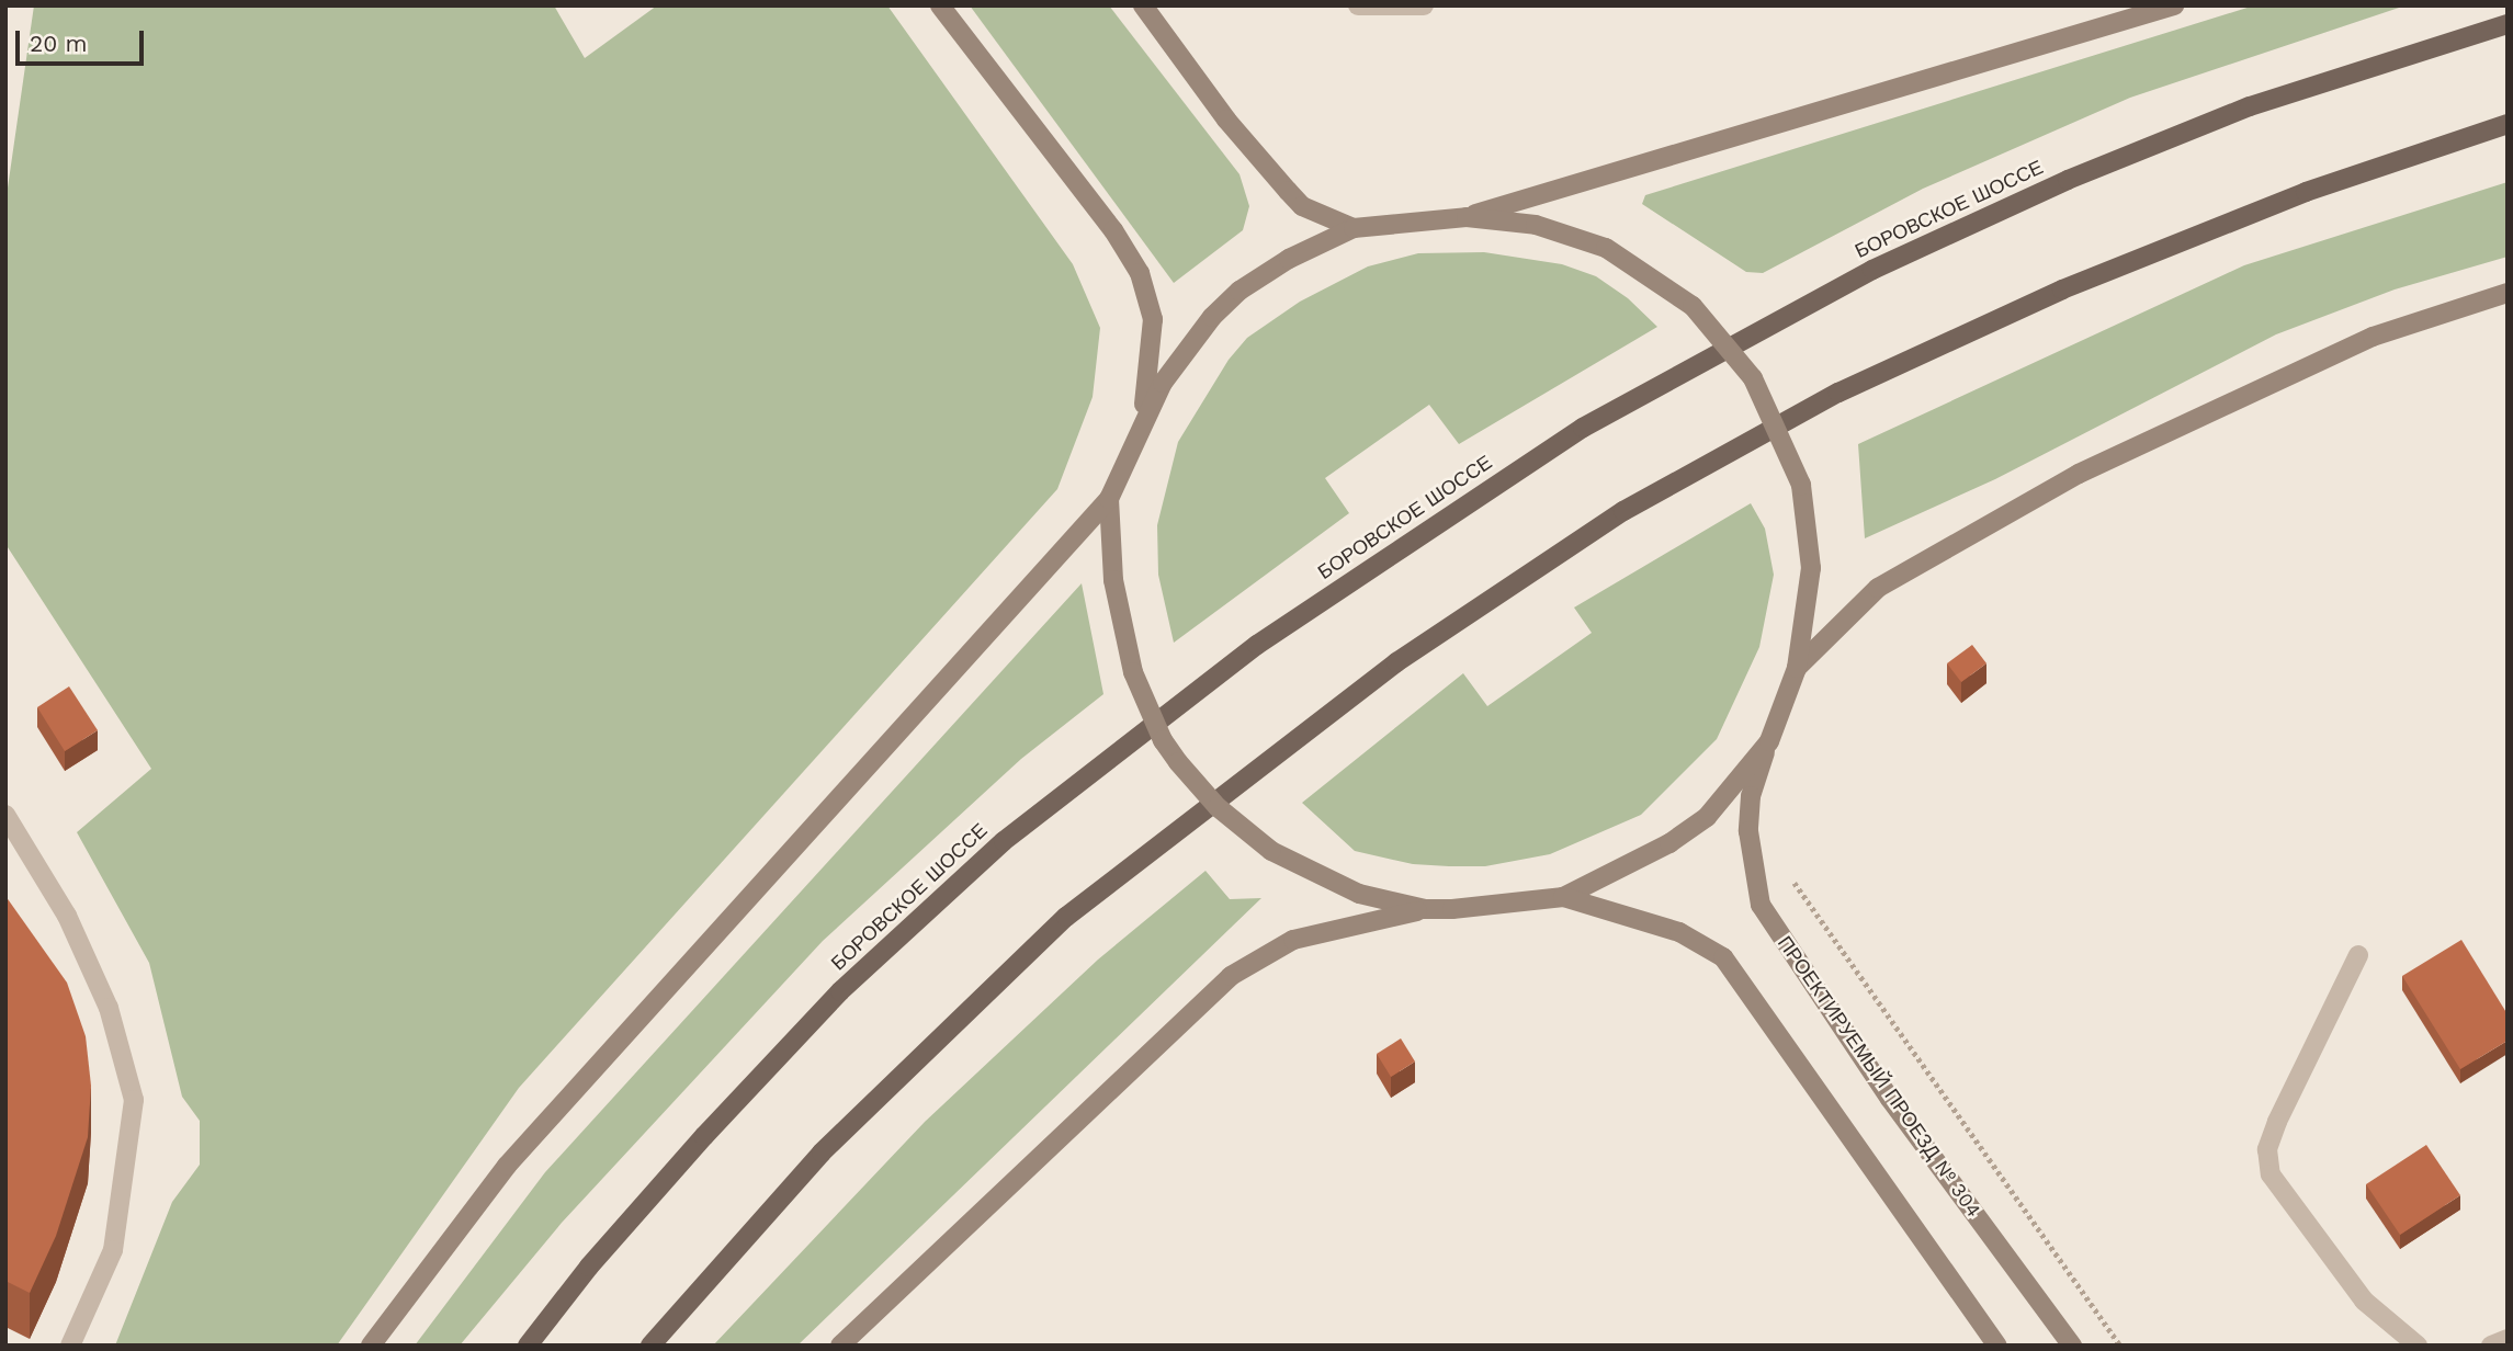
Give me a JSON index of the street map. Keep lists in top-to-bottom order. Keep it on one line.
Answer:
{"streets":{"main road":["БОРОВСКОЕ ШОССЕ","ПРОЕКТИРУЕМЫЙ ПРОЕЗД № 304"]},"scale_bar":"20 m"}
